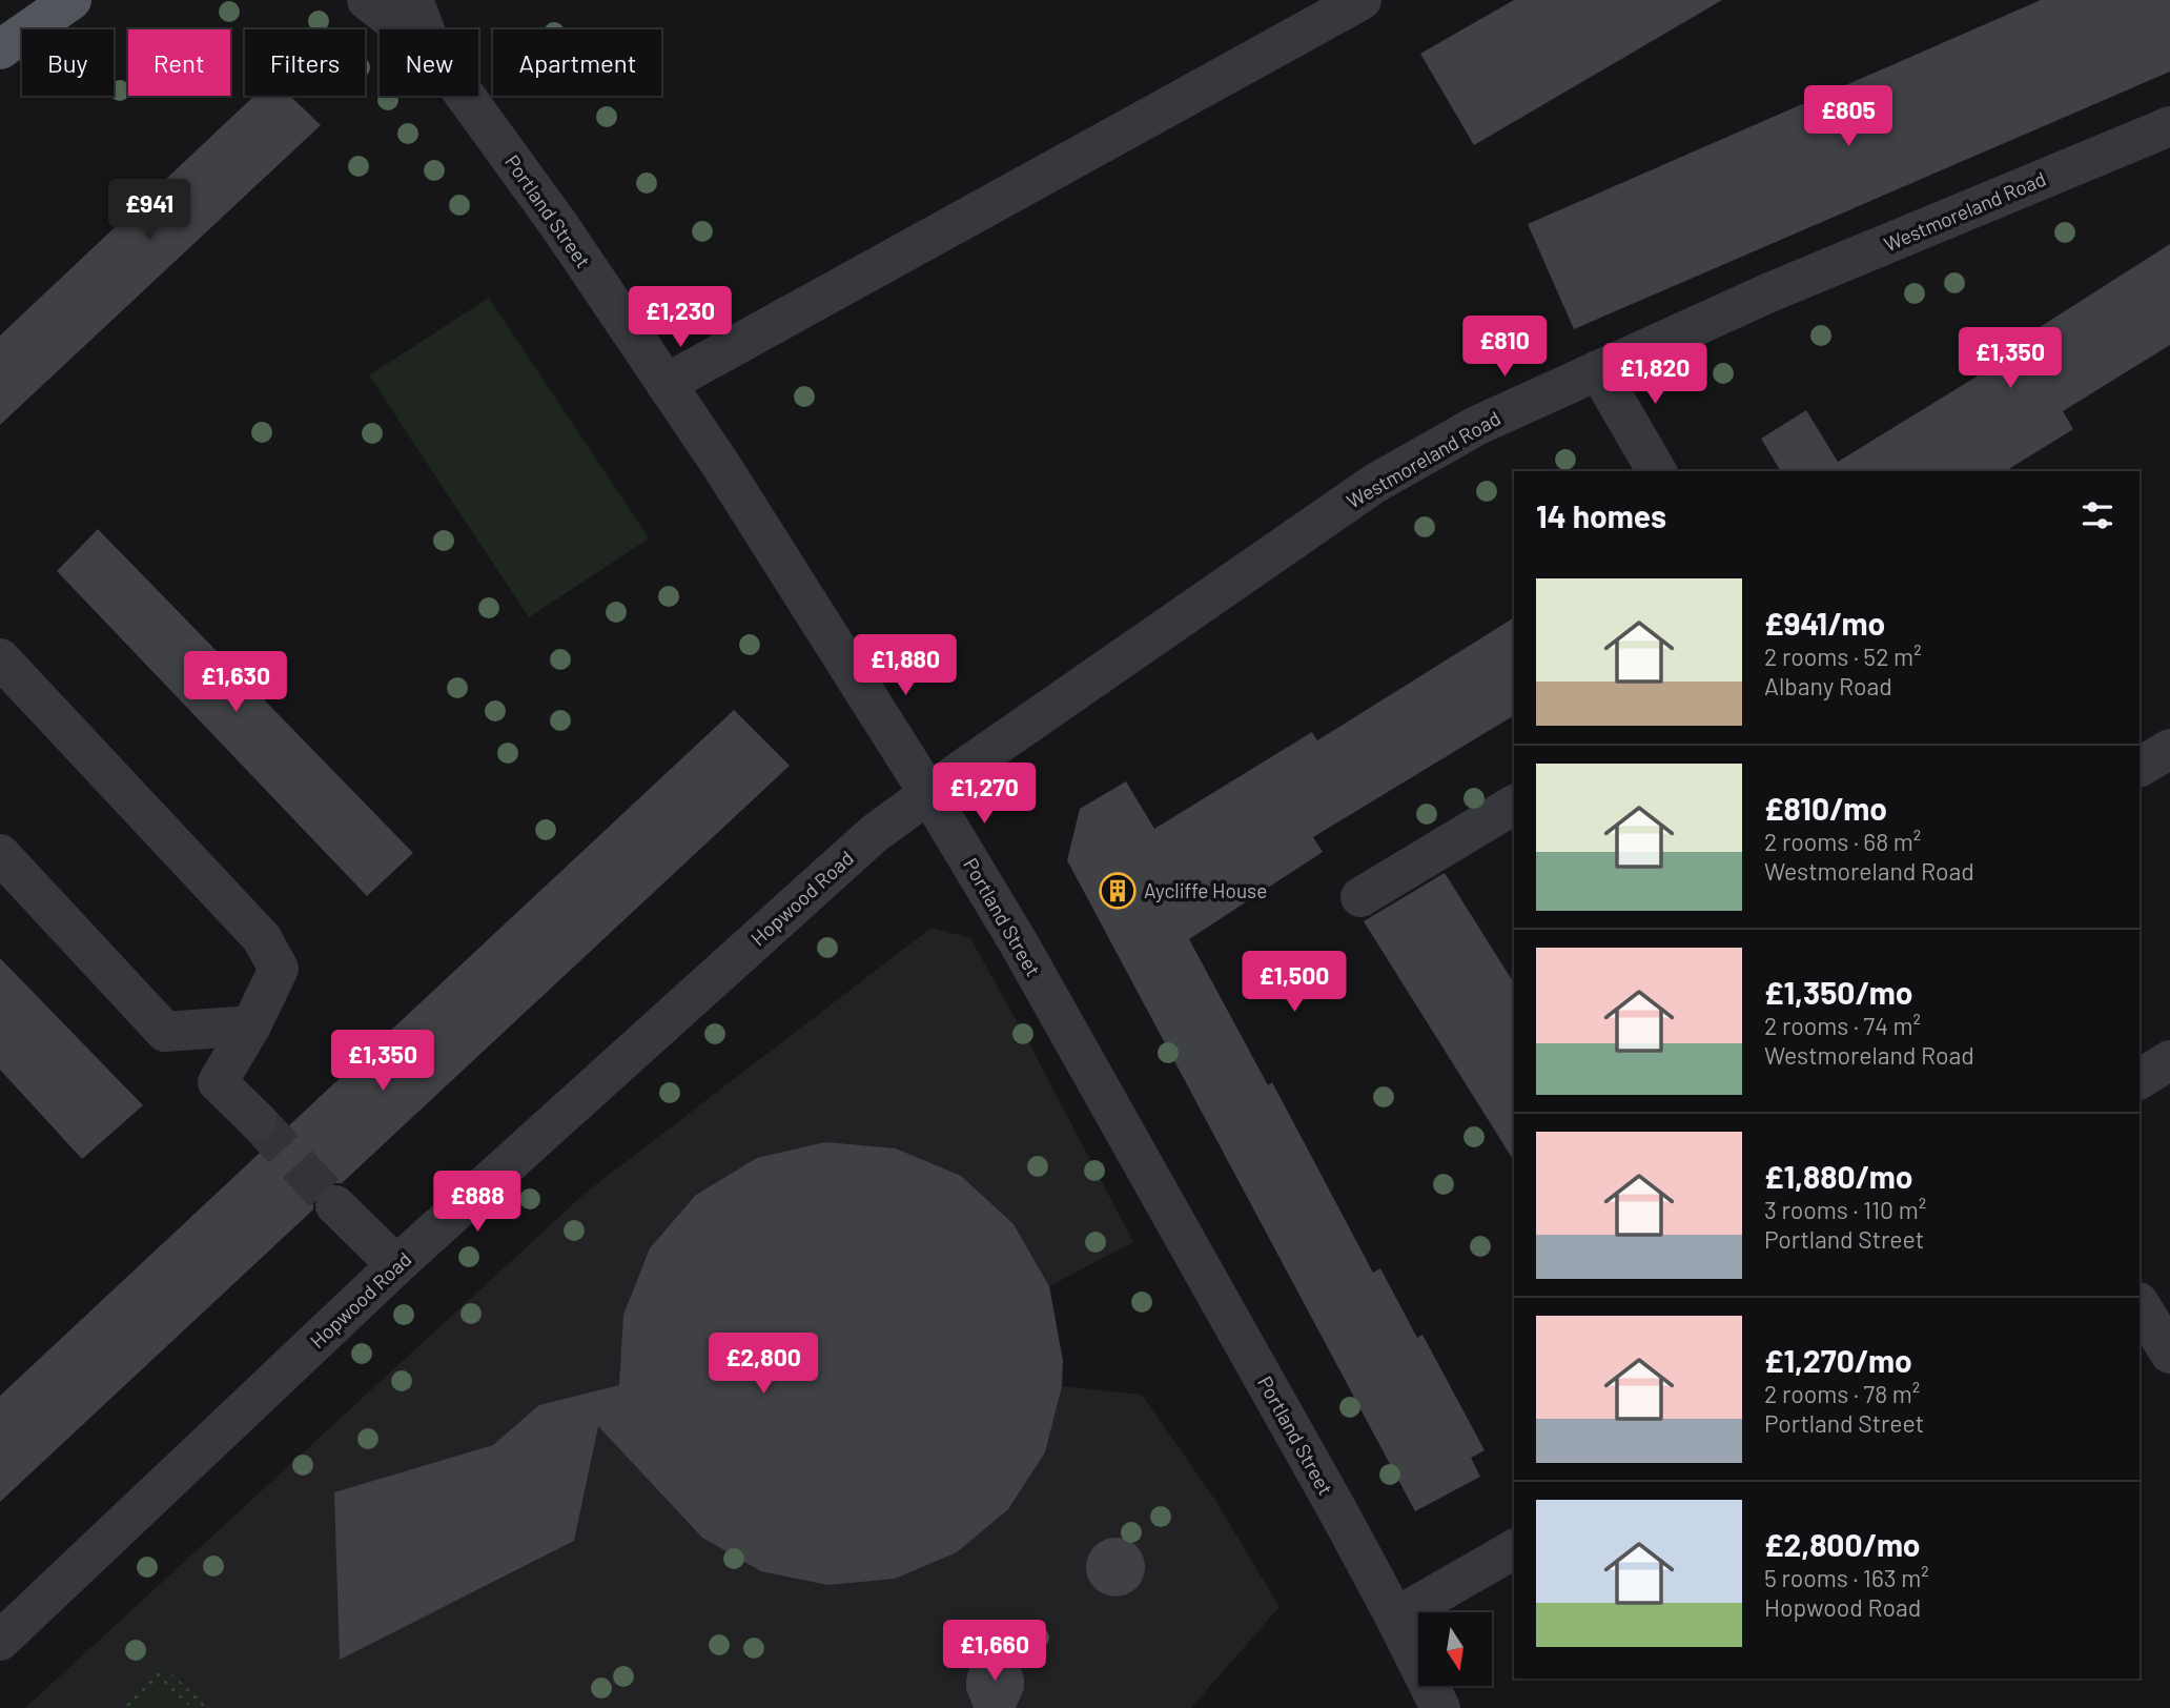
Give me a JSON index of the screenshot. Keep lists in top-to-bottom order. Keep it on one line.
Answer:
{"streets":{"street":["Portland Street","Westmoreland Road","Hopwood Road"]},"crossings":[["Portland Street","Westmoreland Road"],["Portland Street","Hopwood Road"],["Westmoreland Road","Hopwood Road"]],"places":{"building":["Aycliffe House"]},"north":"bottom","page":{"chip":["Buy","Rent","Filters","New","Apartment"],"price":["£805","£941","£1,230","£810","£1,350","£1,820","£1,880","£1,630","£1,270","£1,500","£1,350","£888","£2,800","£1,660"],"heading":"14 homes","list":[{"name":"£941/mo","note":"2 rooms · 52 m² · Albany Road"},{"name":"£810/mo","note":"2 rooms · 68 m² · Westmoreland Road"},{"name":"£1,350/mo","note":"2 rooms · 74 m² · Westmoreland Road"},{"name":"£1,880/mo","note":"3 rooms · 110 m² · Portland Street"},{"name":"£1,270/mo","note":"2 rooms · 78 m² · Portland Street"},{"name":"£2,800/mo","note":"5 rooms · 163 m² · Hopwood Road"}]}}
